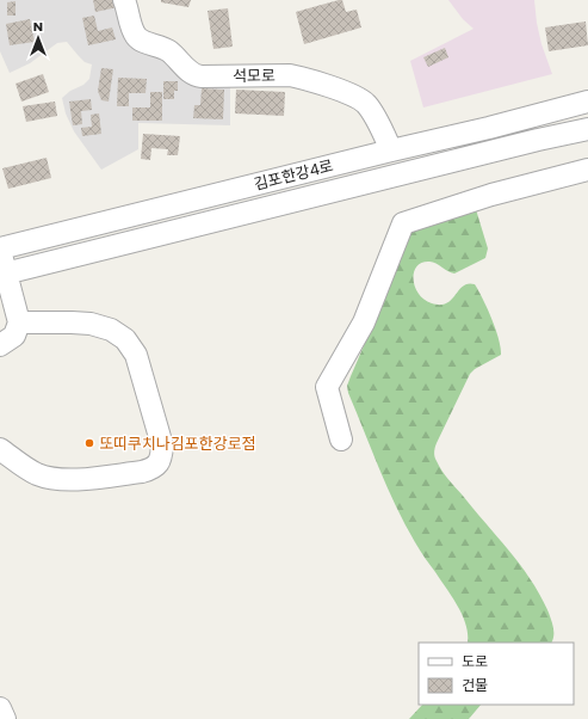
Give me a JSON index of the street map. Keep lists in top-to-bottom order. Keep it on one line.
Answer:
{"streets":{"street":["석모로","김포한강4로"]},"crossings":[["석모로","김포한강4로"]],"places":["또띠쿠치나김포한강로점"],"legend":["도로","건물"],"north":"top"}
